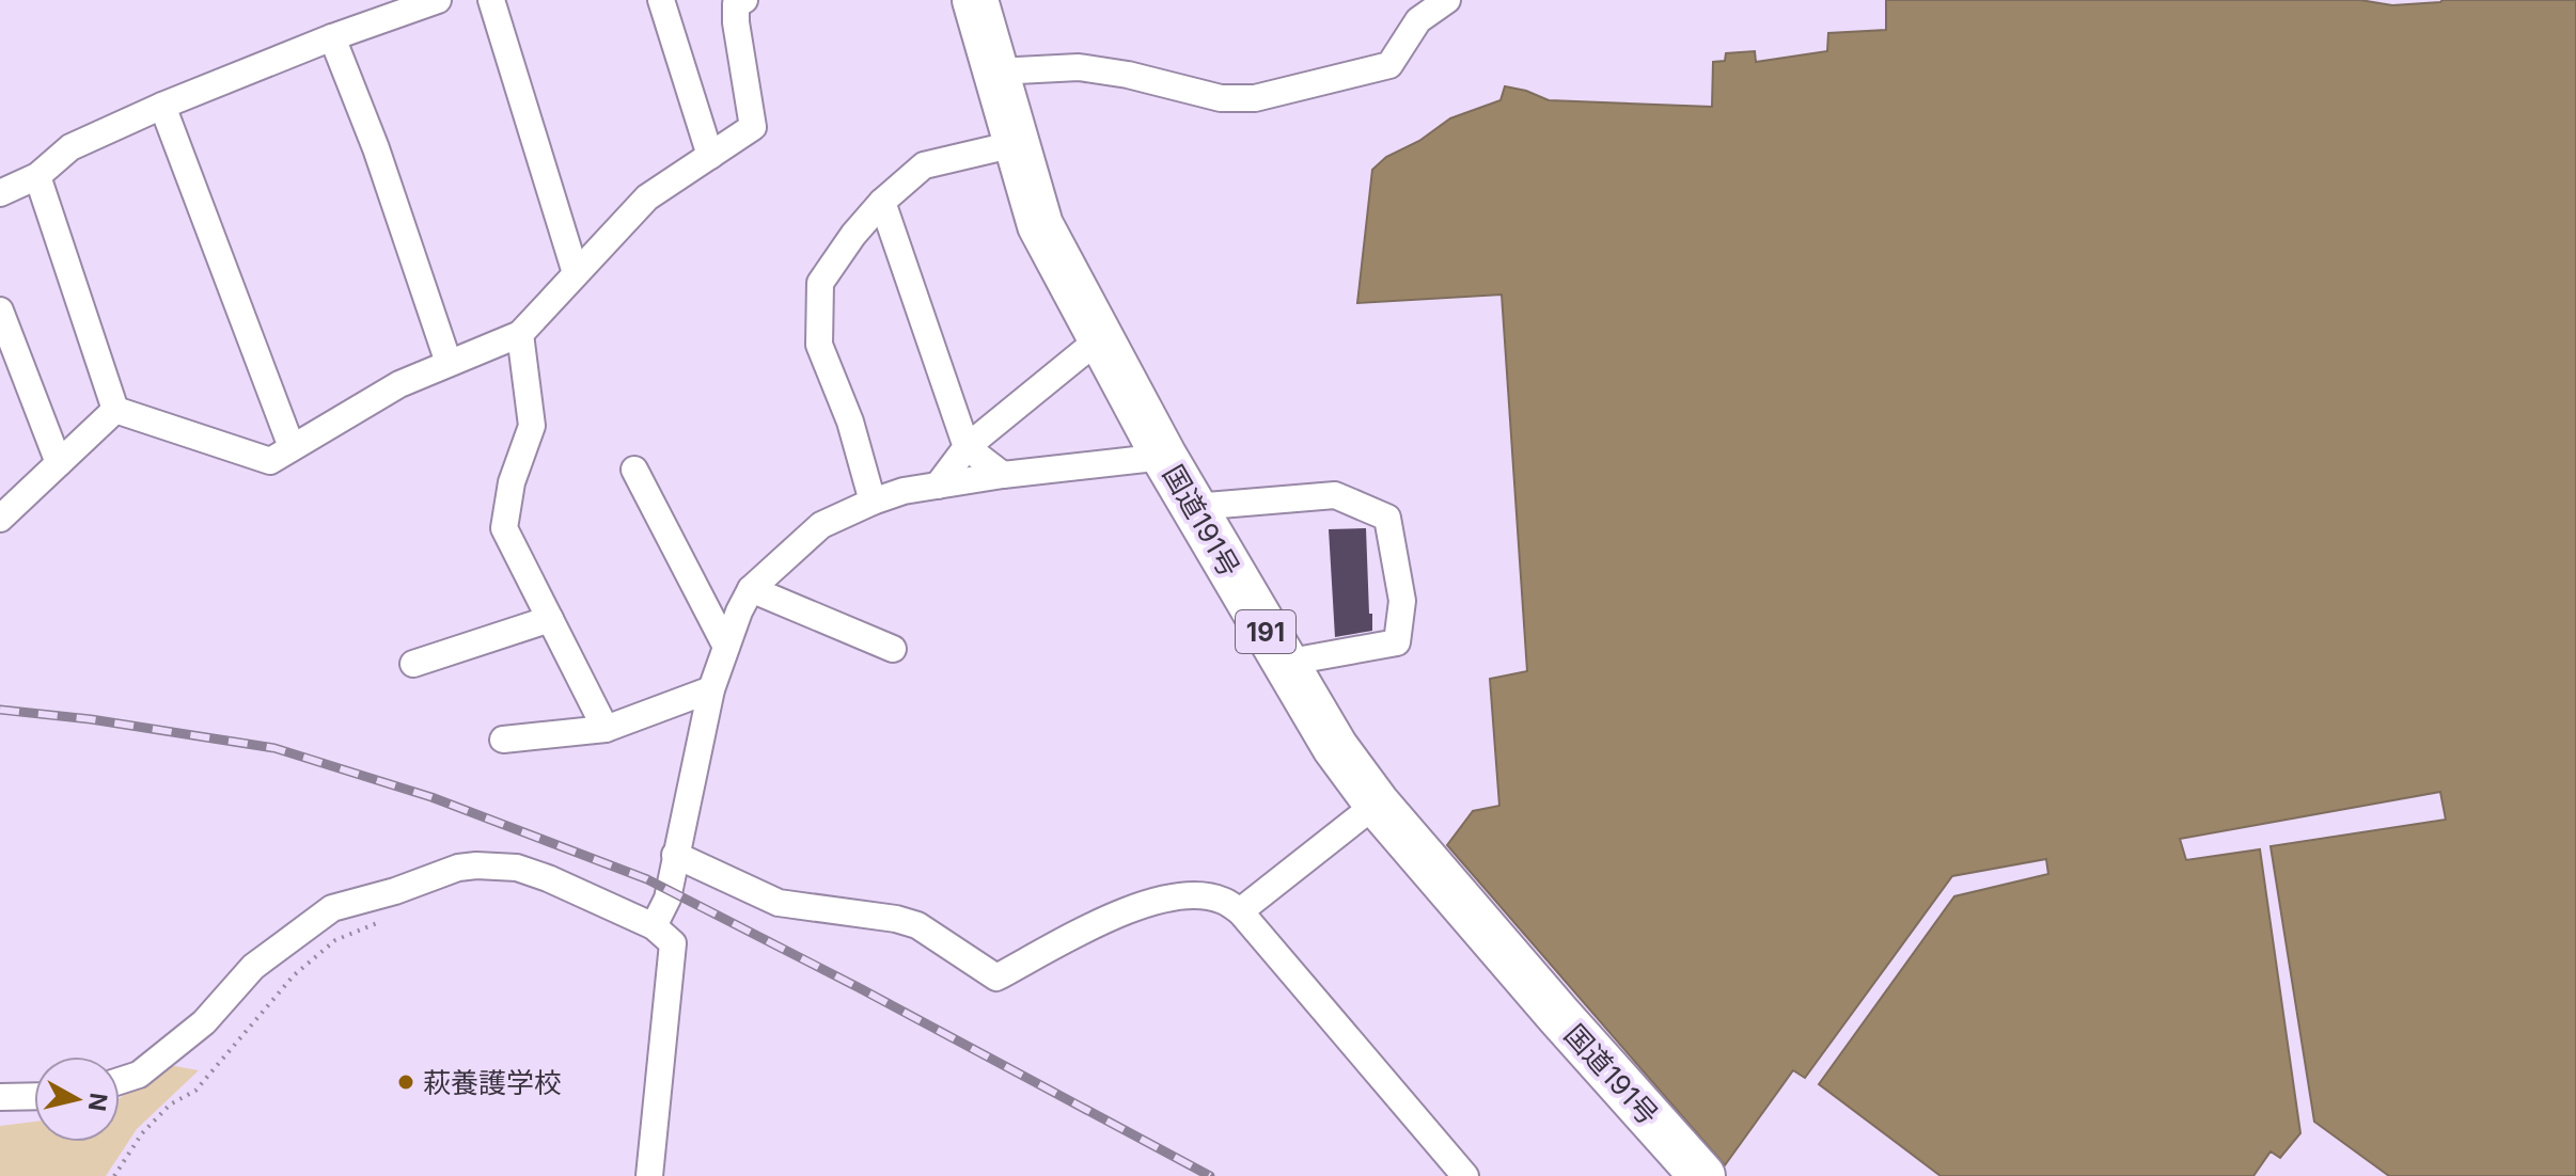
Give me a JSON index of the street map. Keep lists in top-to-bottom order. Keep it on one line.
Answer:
{"streets":{"highway":["国道191号","191"]},"places":["萩養護学校"],"north":"right"}
